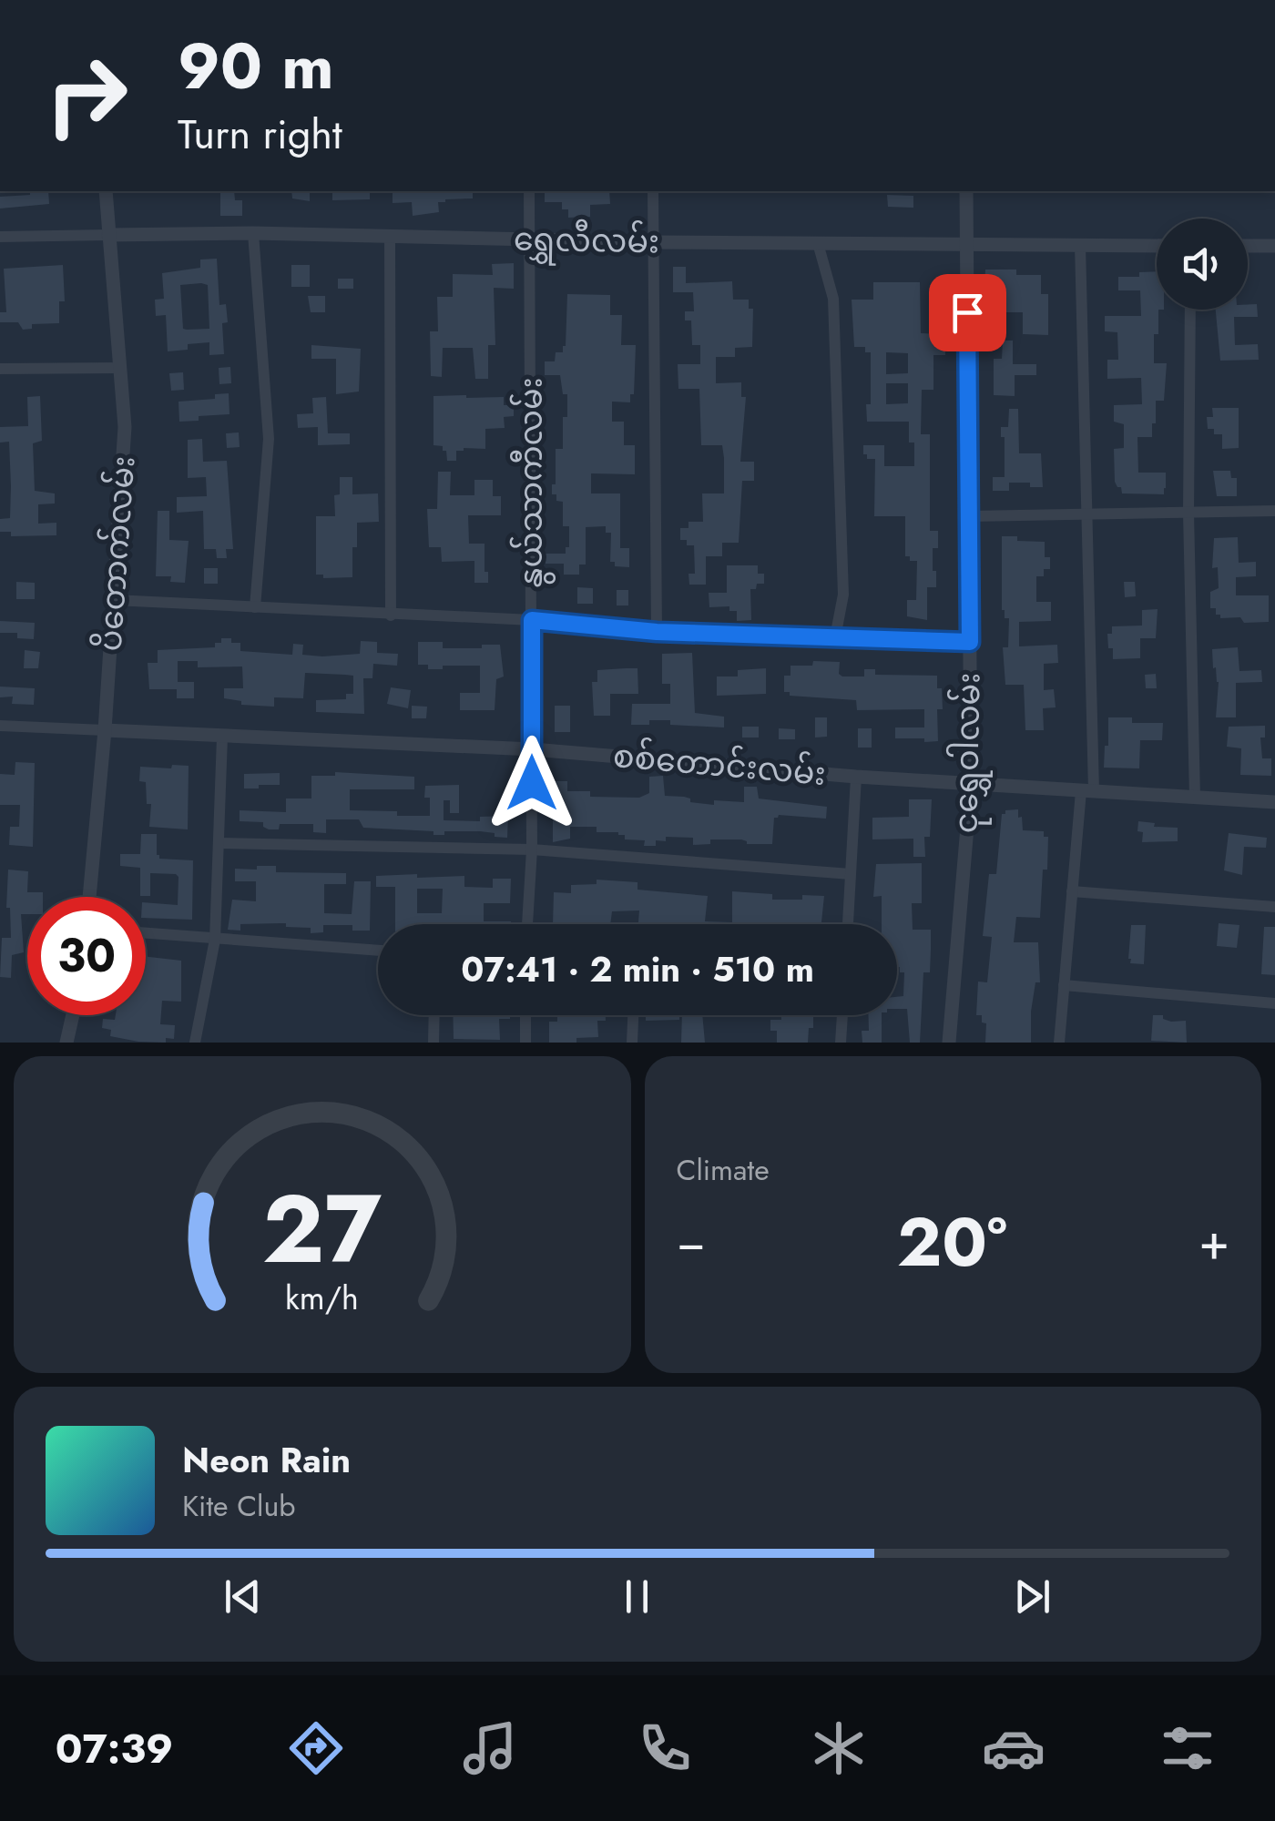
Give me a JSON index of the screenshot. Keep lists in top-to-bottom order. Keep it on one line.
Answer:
{"streets":{"street":["ရွှေလီလမ်း","နွယ်သာကီလမ်း","ပိတောက်လမ်း","ငုရွှေဝါလမ်း","စစ်တောင်းလမ်း"]},"crossings":[["ရွှေလီလမ်း","နွယ်သာကီလမ်း"],["ရွှေလီလမ်း","ပိတောက်လမ်း"],["ရွှေလီလမ်း","ငုရွှေဝါလမ်း"],["နွယ်သာကီလမ်း","စစ်တောင်းလမ်း"],["ပိတောက်လမ်း","စစ်တောင်းလမ်း"],["ငုရွှေဝါလမ်း","စစ်တောင်းလမ်း"]],"page":{"turn":["90 m","Turn right"],"limit":"30","trip":"07:41 · 2 min · 510 m","tile":"Climate","heat":["−","20°","+"],"song":["Neon Rain","Kite Club"],"tabs":"07:39","gauge":["27","km/h"]}}
